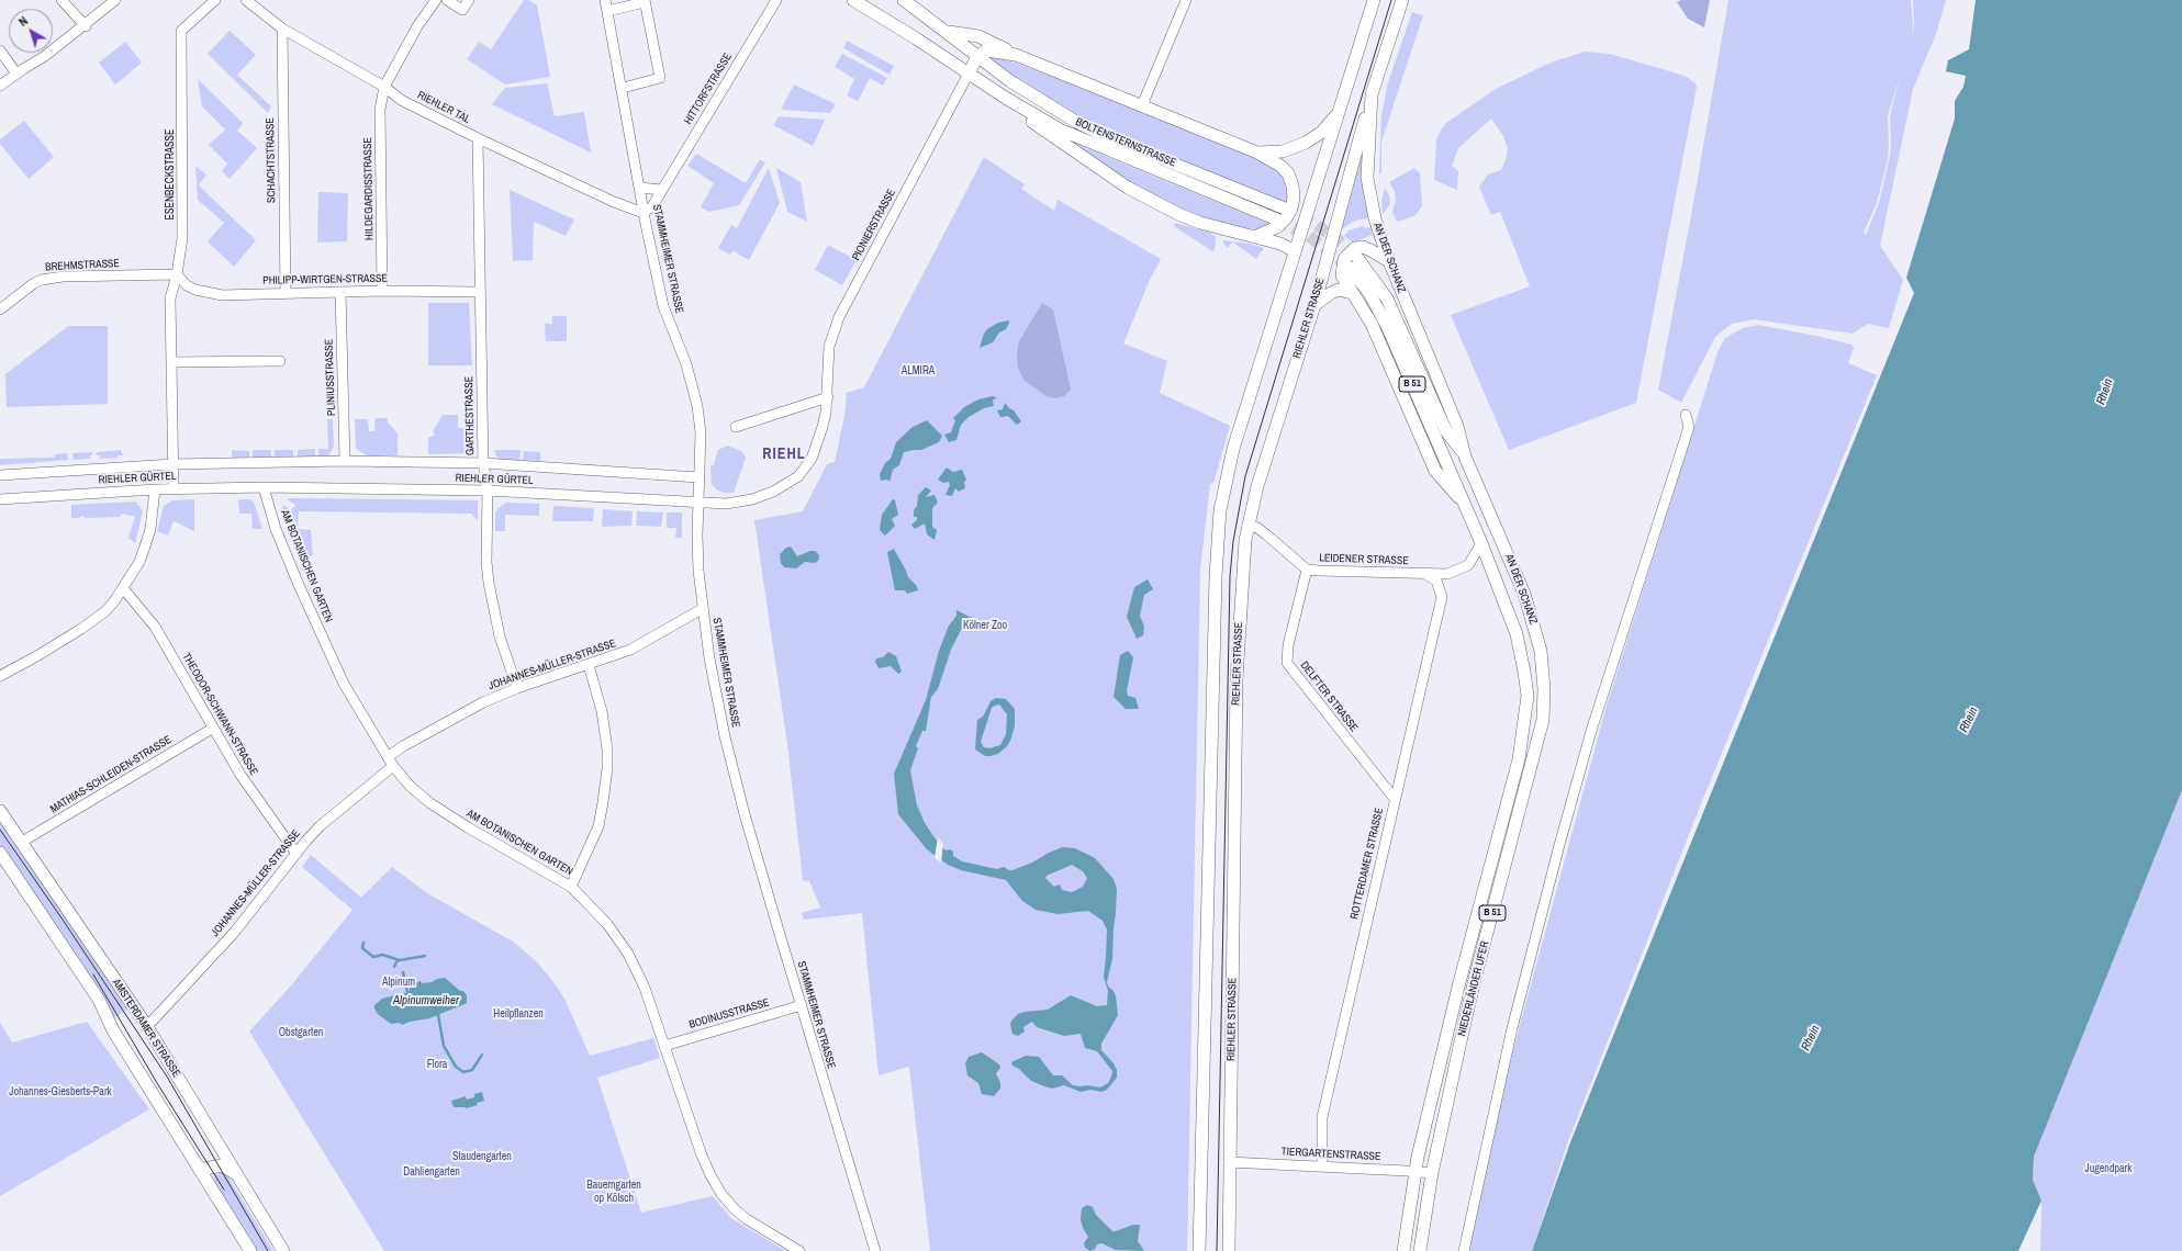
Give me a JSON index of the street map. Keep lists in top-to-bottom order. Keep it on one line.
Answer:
{"streets":{"main road":["BOLTENSTERNSTRASSE","AN DER SCHANZ","RIEHLER STRASSE","B 51","NIEDERLÄNDER UFER","AMSTERDAMER STRASSE"],"street":["HITTORFSTRASSE","RIEHLER TAL","SCHACHTSTRASSE","ESENBECKSTRASSE","HILDEGARDISSTRASSE","PIONIERSTRASSE","STAMMHEIMER STRASSE","BREHMSTRASSE","PHILIPP-WIRTGEN-STRASSE","PLINIUSSTRASSE","GARTHESTRASSE","RIEHLER GÜRTEL","LEIDENER STRASSE","AM BOTANISCHEN GARTEN","JOHANNES-MÜLLER-STRASSE","DELFTER STRASSE","THEODOR-SCHWANN-STRASSE","MATHIAS-SCHLEIDEN-STRASSE","ROTTERDAMER STRASSE","BODINUSSTRASSE","TIERGARTENSTRASSE"]},"crossings":[["HITTORFSTRASSE","RIEHLER TAL"],["HITTORFSTRASSE","STAMMHEIMER STRASSE"],["RIEHLER TAL","SCHACHTSTRASSE"],["RIEHLER TAL","HILDEGARDISSTRASSE"],["RIEHLER TAL","STAMMHEIMER STRASSE"],["RIEHLER TAL","GARTHESTRASSE"],["BOLTENSTERNSTRASSE","PIONIERSTRASSE"],["SCHACHTSTRASSE","PHILIPP-WIRTGEN-STRASSE"],["ESENBECKSTRASSE","BREHMSTRASSE"],["ESENBECKSTRASSE","PHILIPP-WIRTGEN-STRASSE"],["ESENBECKSTRASSE","RIEHLER GÜRTEL"],["HILDEGARDISSTRASSE","PHILIPP-WIRTGEN-STRASSE"],["PIONIERSTRASSE","RIEHLER GÜRTEL"],["AN DER SCHANZ","RIEHLER STRASSE"],["AN DER SCHANZ","B 51"],["AN DER SCHANZ","LEIDENER STRASSE"],["AN DER SCHANZ","NIEDERLÄNDER UFER"],["STAMMHEIMER STRASSE","RIEHLER GÜRTEL"],["STAMMHEIMER STRASSE","JOHANNES-MÜLLER-STRASSE"],["STAMMHEIMER STRASSE","BODINUSSTRASSE"],["BREHMSTRASSE","PHILIPP-WIRTGEN-STRASSE"],["PHILIPP-WIRTGEN-STRASSE","PLINIUSSTRASSE"],["PHILIPP-WIRTGEN-STRASSE","GARTHESTRASSE"],["RIEHLER STRASSE","LEIDENER STRASSE"],["RIEHLER STRASSE","TIERGARTENSTRASSE"],["PLINIUSSTRASSE","RIEHLER GÜRTEL"],["GARTHESTRASSE","RIEHLER GÜRTEL"],["GARTHESTRASSE","JOHANNES-MÜLLER-STRASSE"],["RIEHLER GÜRTEL","AM BOTANISCHEN GARTEN"],["LEIDENER STRASSE","DELFTER STRASSE"],["LEIDENER STRASSE","ROTTERDAMER STRASSE"],["AM BOTANISCHEN GARTEN","JOHANNES-MÜLLER-STRASSE"],["AM BOTANISCHEN GARTEN","BODINUSSTRASSE"],["JOHANNES-MÜLLER-STRASSE","THEODOR-SCHWANN-STRASSE"],["JOHANNES-MÜLLER-STRASSE","AMSTERDAMER STRASSE"],["DELFTER STRASSE","ROTTERDAMER STRASSE"],["THEODOR-SCHWANN-STRASSE","MATHIAS-SCHLEIDEN-STRASSE"],["MATHIAS-SCHLEIDEN-STRASSE","AMSTERDAMER STRASSE"],["ROTTERDAMER STRASSE","TIERGARTENSTRASSE"],["NIEDERLÄNDER UFER","TIERGARTENSTRASSE"]],"districts":["RIEHL"],"water":["Rhein","Alpinumweiher"],"parks":["ALMIRA","Kölner Zoo","Alpinum","Heilpflanzen","Obstgarten","Flora","Johannes-Giesberts-Park","Staudengarten","Jugendpark","Dahliengarten","Bauerngarten op Kölsch"],"north":"top left"}
